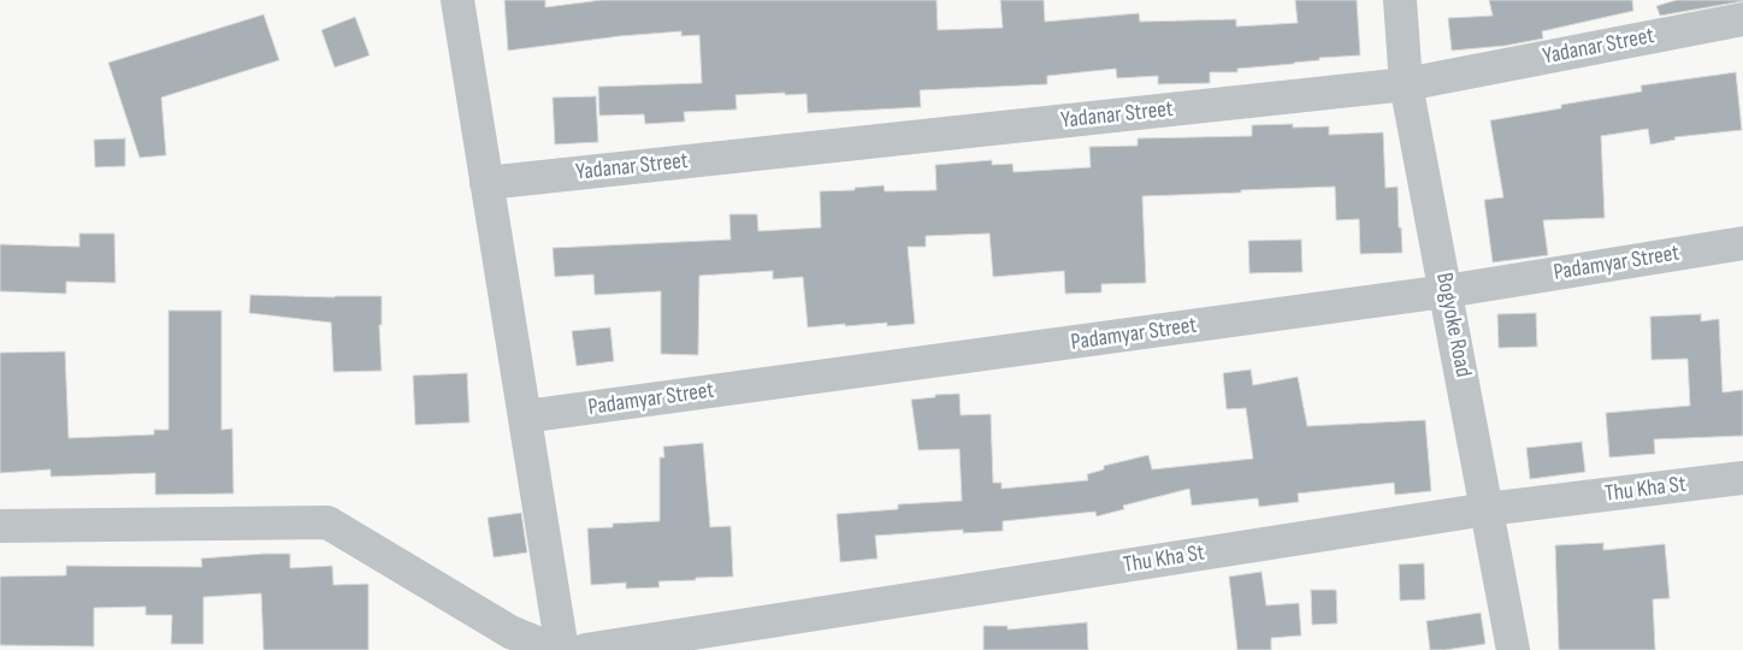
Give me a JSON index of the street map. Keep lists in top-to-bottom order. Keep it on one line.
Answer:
{"streets":{"street":["Yadanar Street","Padamyar Street","Bogyoke Road","Thu Kha St"]},"crossings":[["Yadanar Street","Bogyoke Road"],["Padamyar Street","Bogyoke Road"],["Bogyoke Road","Thu Kha St"]]}
